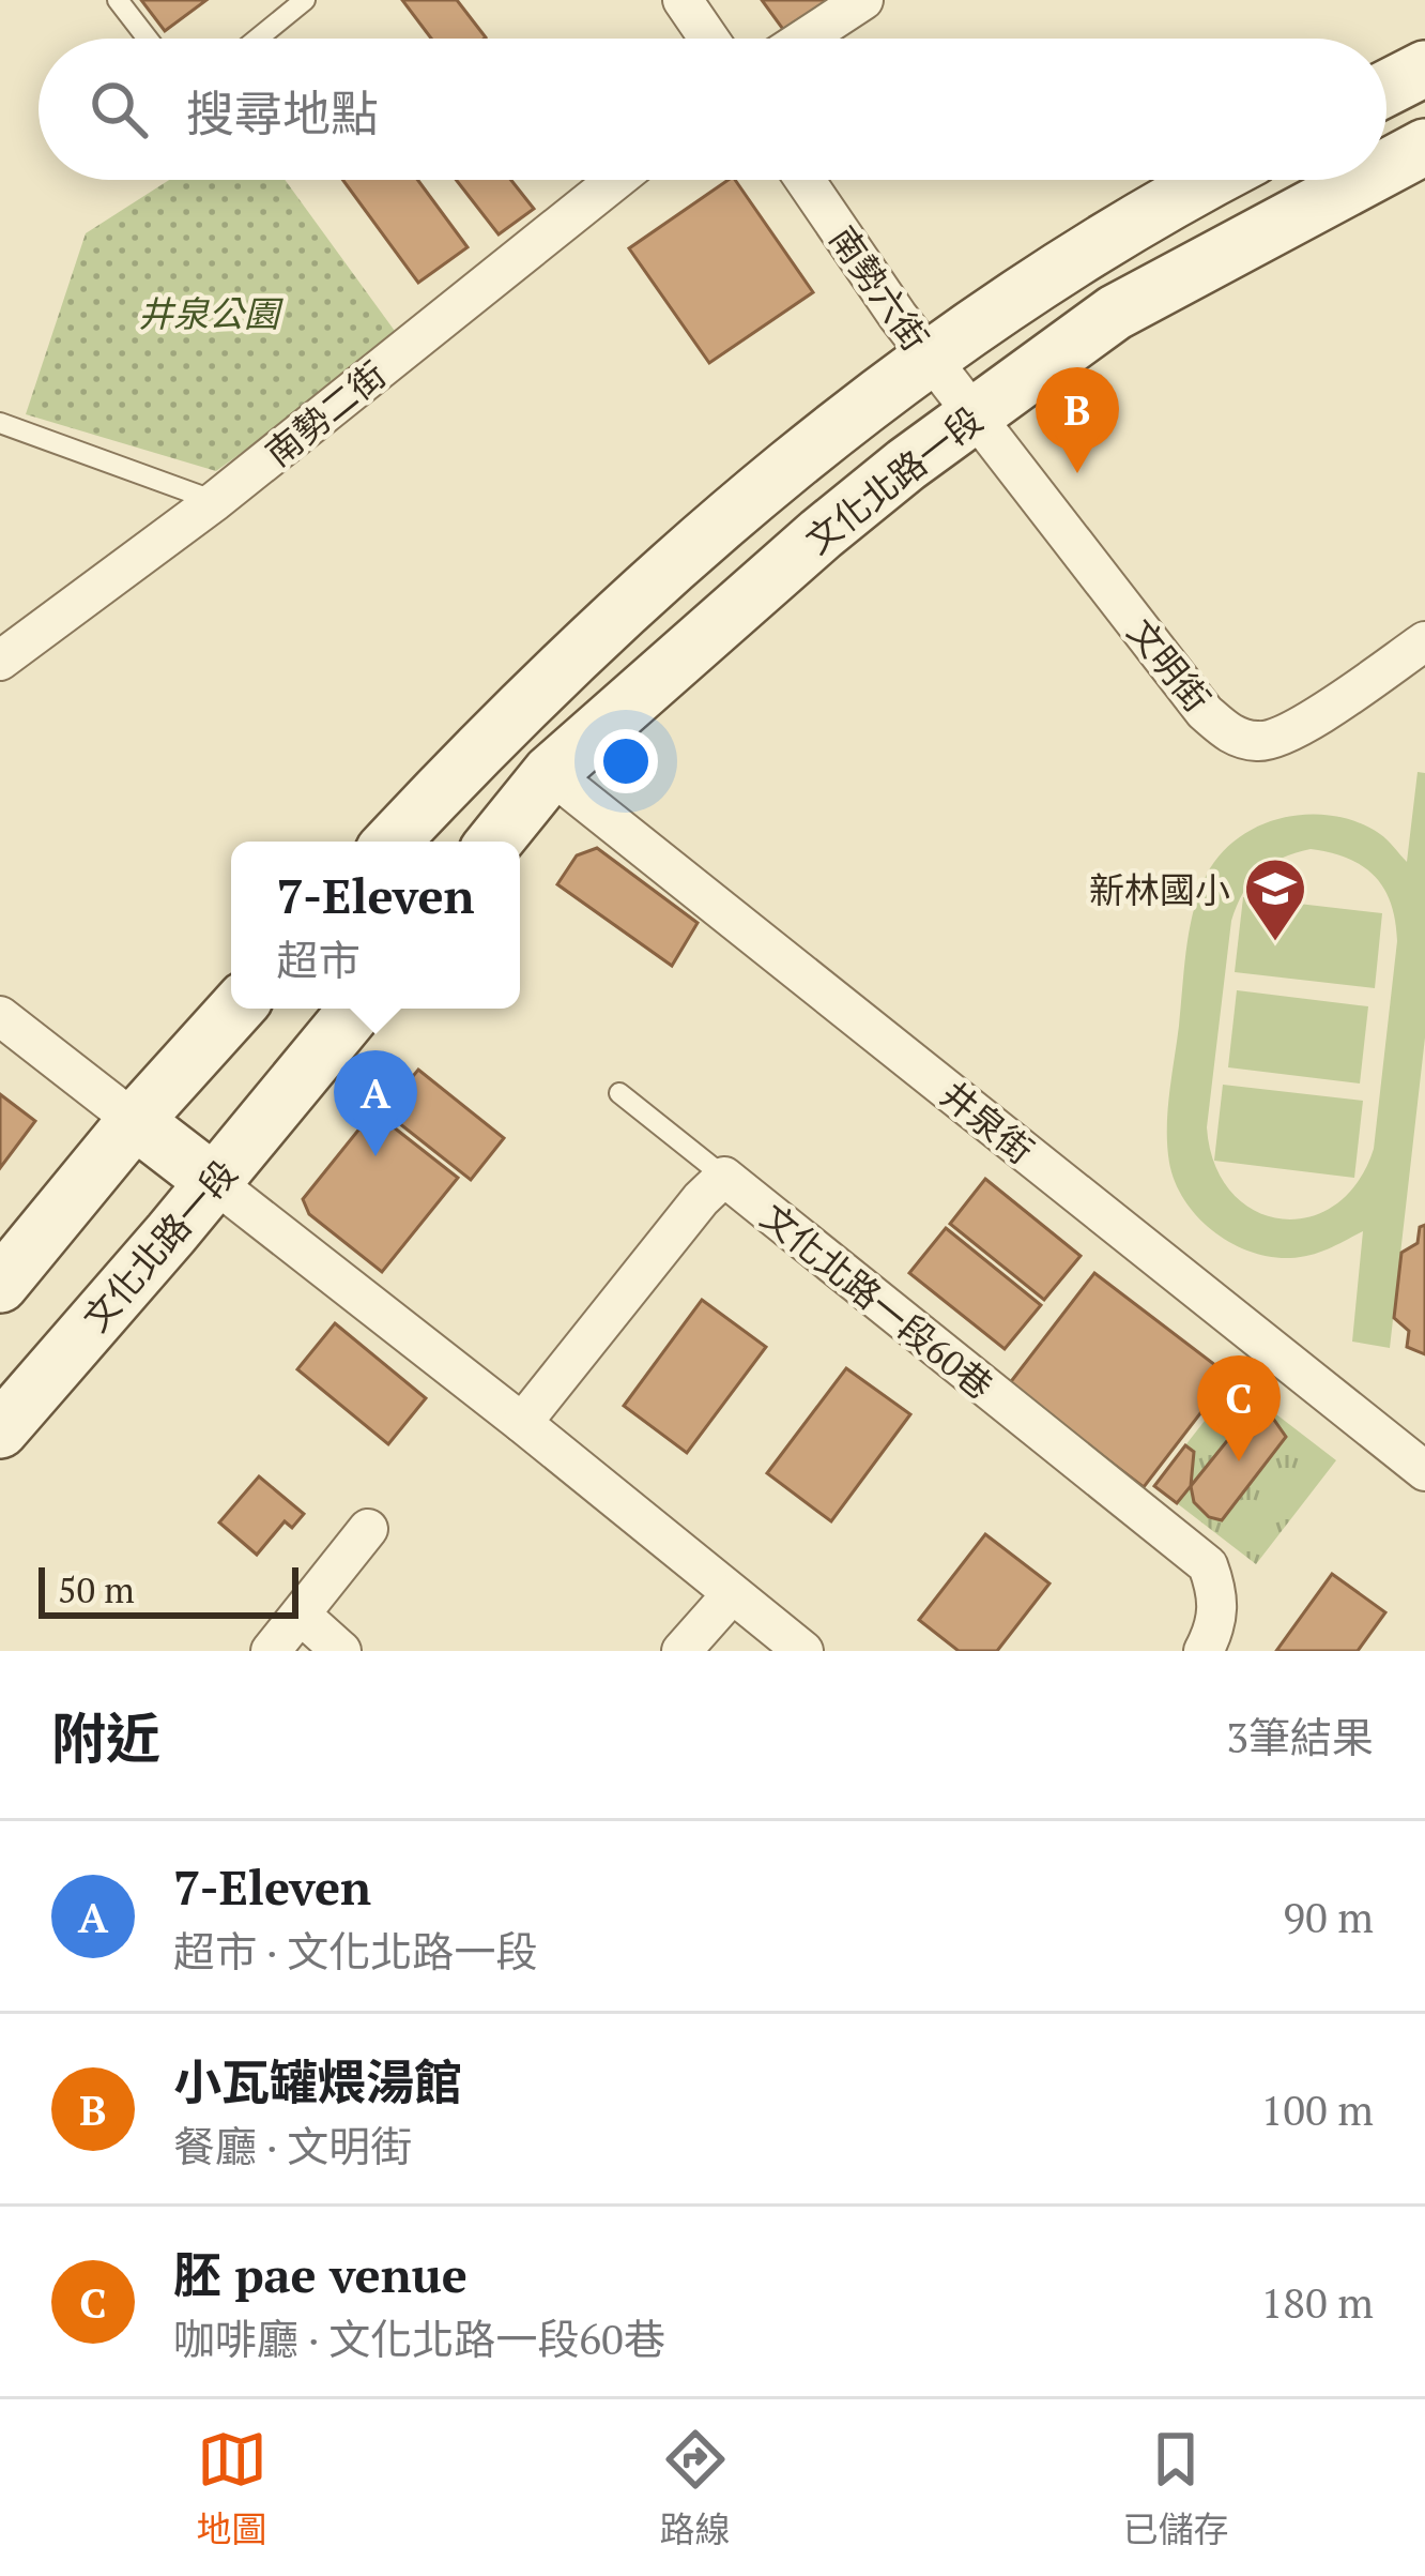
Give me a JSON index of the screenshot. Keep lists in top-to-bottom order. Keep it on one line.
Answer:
{"streets":{"street":["南勢六街","南勢二街","文化北路一段","文明街","井泉街","文化北路一段60巷"]},"crossings":[["南勢六街","文化北路一段"],["南勢六街","文明街"],["文化北路一段","文明街"],["文化北路一段","井泉街"]],"parks":["井泉公園"],"places":{"school or university":["新林國小"]},"scale_bar":"50 m","page":{"search":"搜尋地點","pins":["B","A","C"],"popup":["7-Eleven","超市"],"scale":"50 m","heading":["附近","3筆結果"],"list":[{"mark":"A","name":"7-Eleven","note":"超市 · 文化北路一段","value":"90 m"},{"mark":"B","name":"小瓦罐煨湯館","note":"餐廳 · 文明街","value":"100 m"},{"mark":"C","name":"胚 pae venue","note":"咖啡廳 · 文化北路一段60巷","value":"180 m"}],"nav":["地圖","路線","已儲存"]}}
